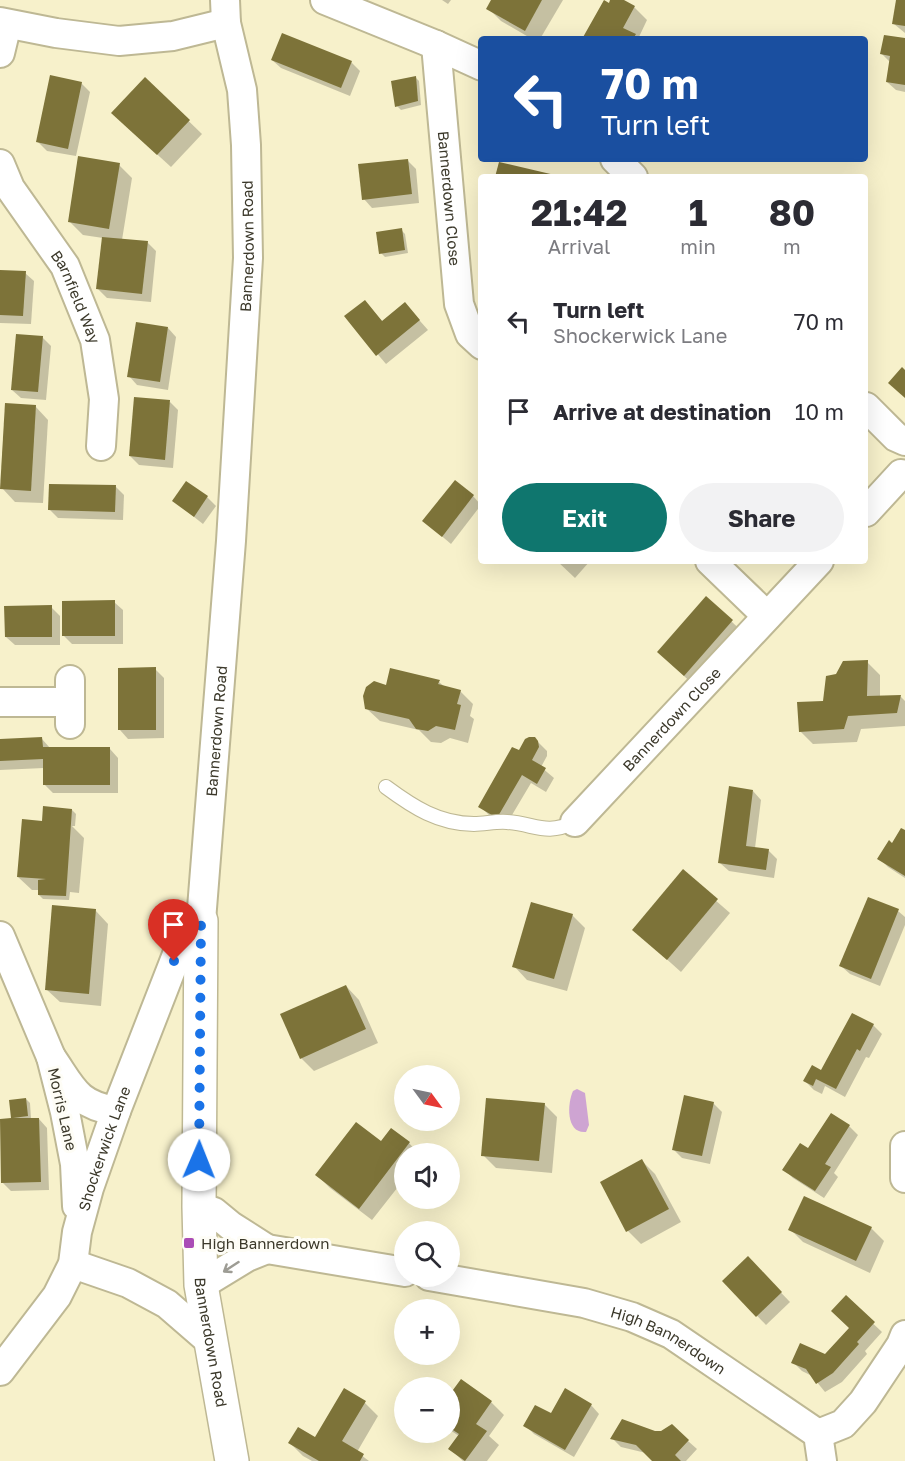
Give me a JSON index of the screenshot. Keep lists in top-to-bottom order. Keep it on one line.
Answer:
{"streets":{"street":["Bannerdown Close","Bannerdown Road","Barnfield Way","Morris Lane","Shockerwick Lane","High Bannerdown"]},"crossings":[["Bannerdown Road","Shockerwick Lane"],["Morris Lane","Shockerwick Lane"]],"places":{"transit":["High Bannerdown"]},"north":"bottom right","page":{"turn":["70 m","Turn left"],"eta":["21:42","Arrival","1","min","80","m"],"list":[{"name":"Turn left","note":"Shockerwick Lane","value":"70 m"},{"name":"Arrive at destination","value":"10 m"}],"buttons":["Exit","Share"],"map_buttons":["+","−"]}}
